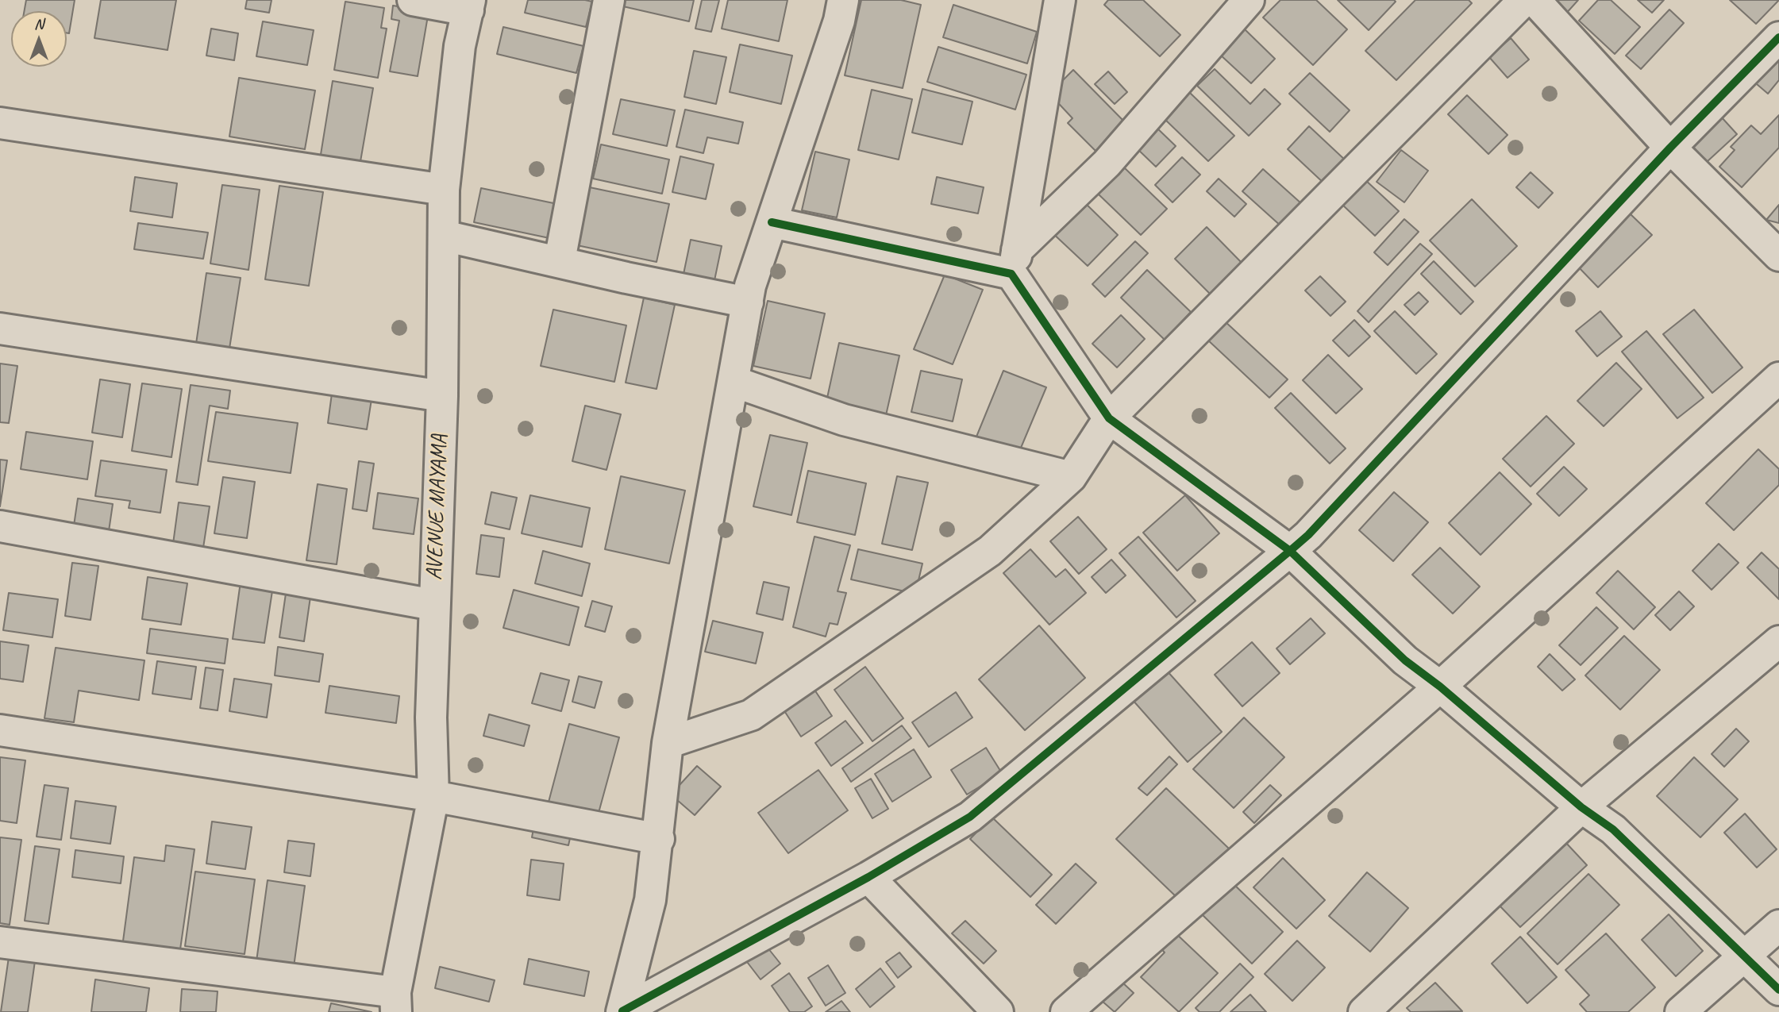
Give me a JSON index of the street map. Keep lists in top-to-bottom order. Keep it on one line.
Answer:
{"streets":{"street":["AVENUE MAYAMA"]},"north":"top"}
